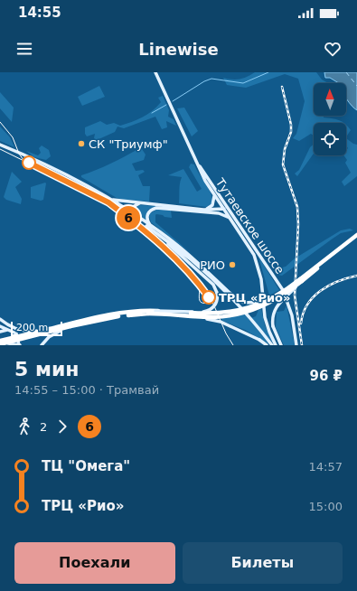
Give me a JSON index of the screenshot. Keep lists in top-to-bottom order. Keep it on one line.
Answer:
{"streets":{"main road":["Тутаевское шоссе"]},"places":["СК \"Триумф\"","РИО","ТРЦ «Рио»"],"lines":["tram line 6"],"scale_bar":"200 m","north":"top","page":{"status":"14:55","header":"Linewise","on_map":"6","scale":"200 m","heading":["5 мин","14:55 – 15:00 · Трамвай","96 ₽"],"legs":["2","6"],"list":[{"name":"ТЦ \"Омега\"","value":"14:57"},{"name":"ТРЦ «Рио»","value":"15:00"}],"buttons":["Поехали","Билеты"]}}
